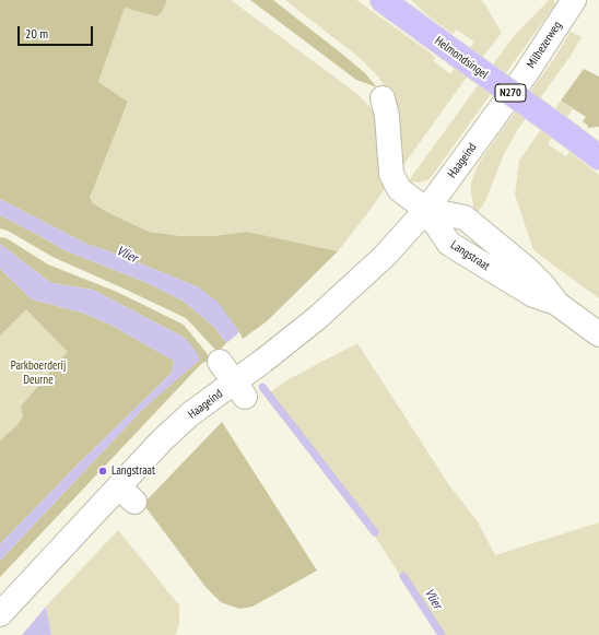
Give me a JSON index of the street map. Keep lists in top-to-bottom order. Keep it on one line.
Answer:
{"streets":{"main road":["Helmondsingel","N270"],"street":["Milhezerweg","Haageind","Langstraat"]},"crossings":[["Milhezerweg","Haageind"],["Haageind","Langstraat"]],"water":["Vlier"],"parks":["Parkboerderij Deurne"],"places":["Langstraat"],"scale_bar":"20 m"}
